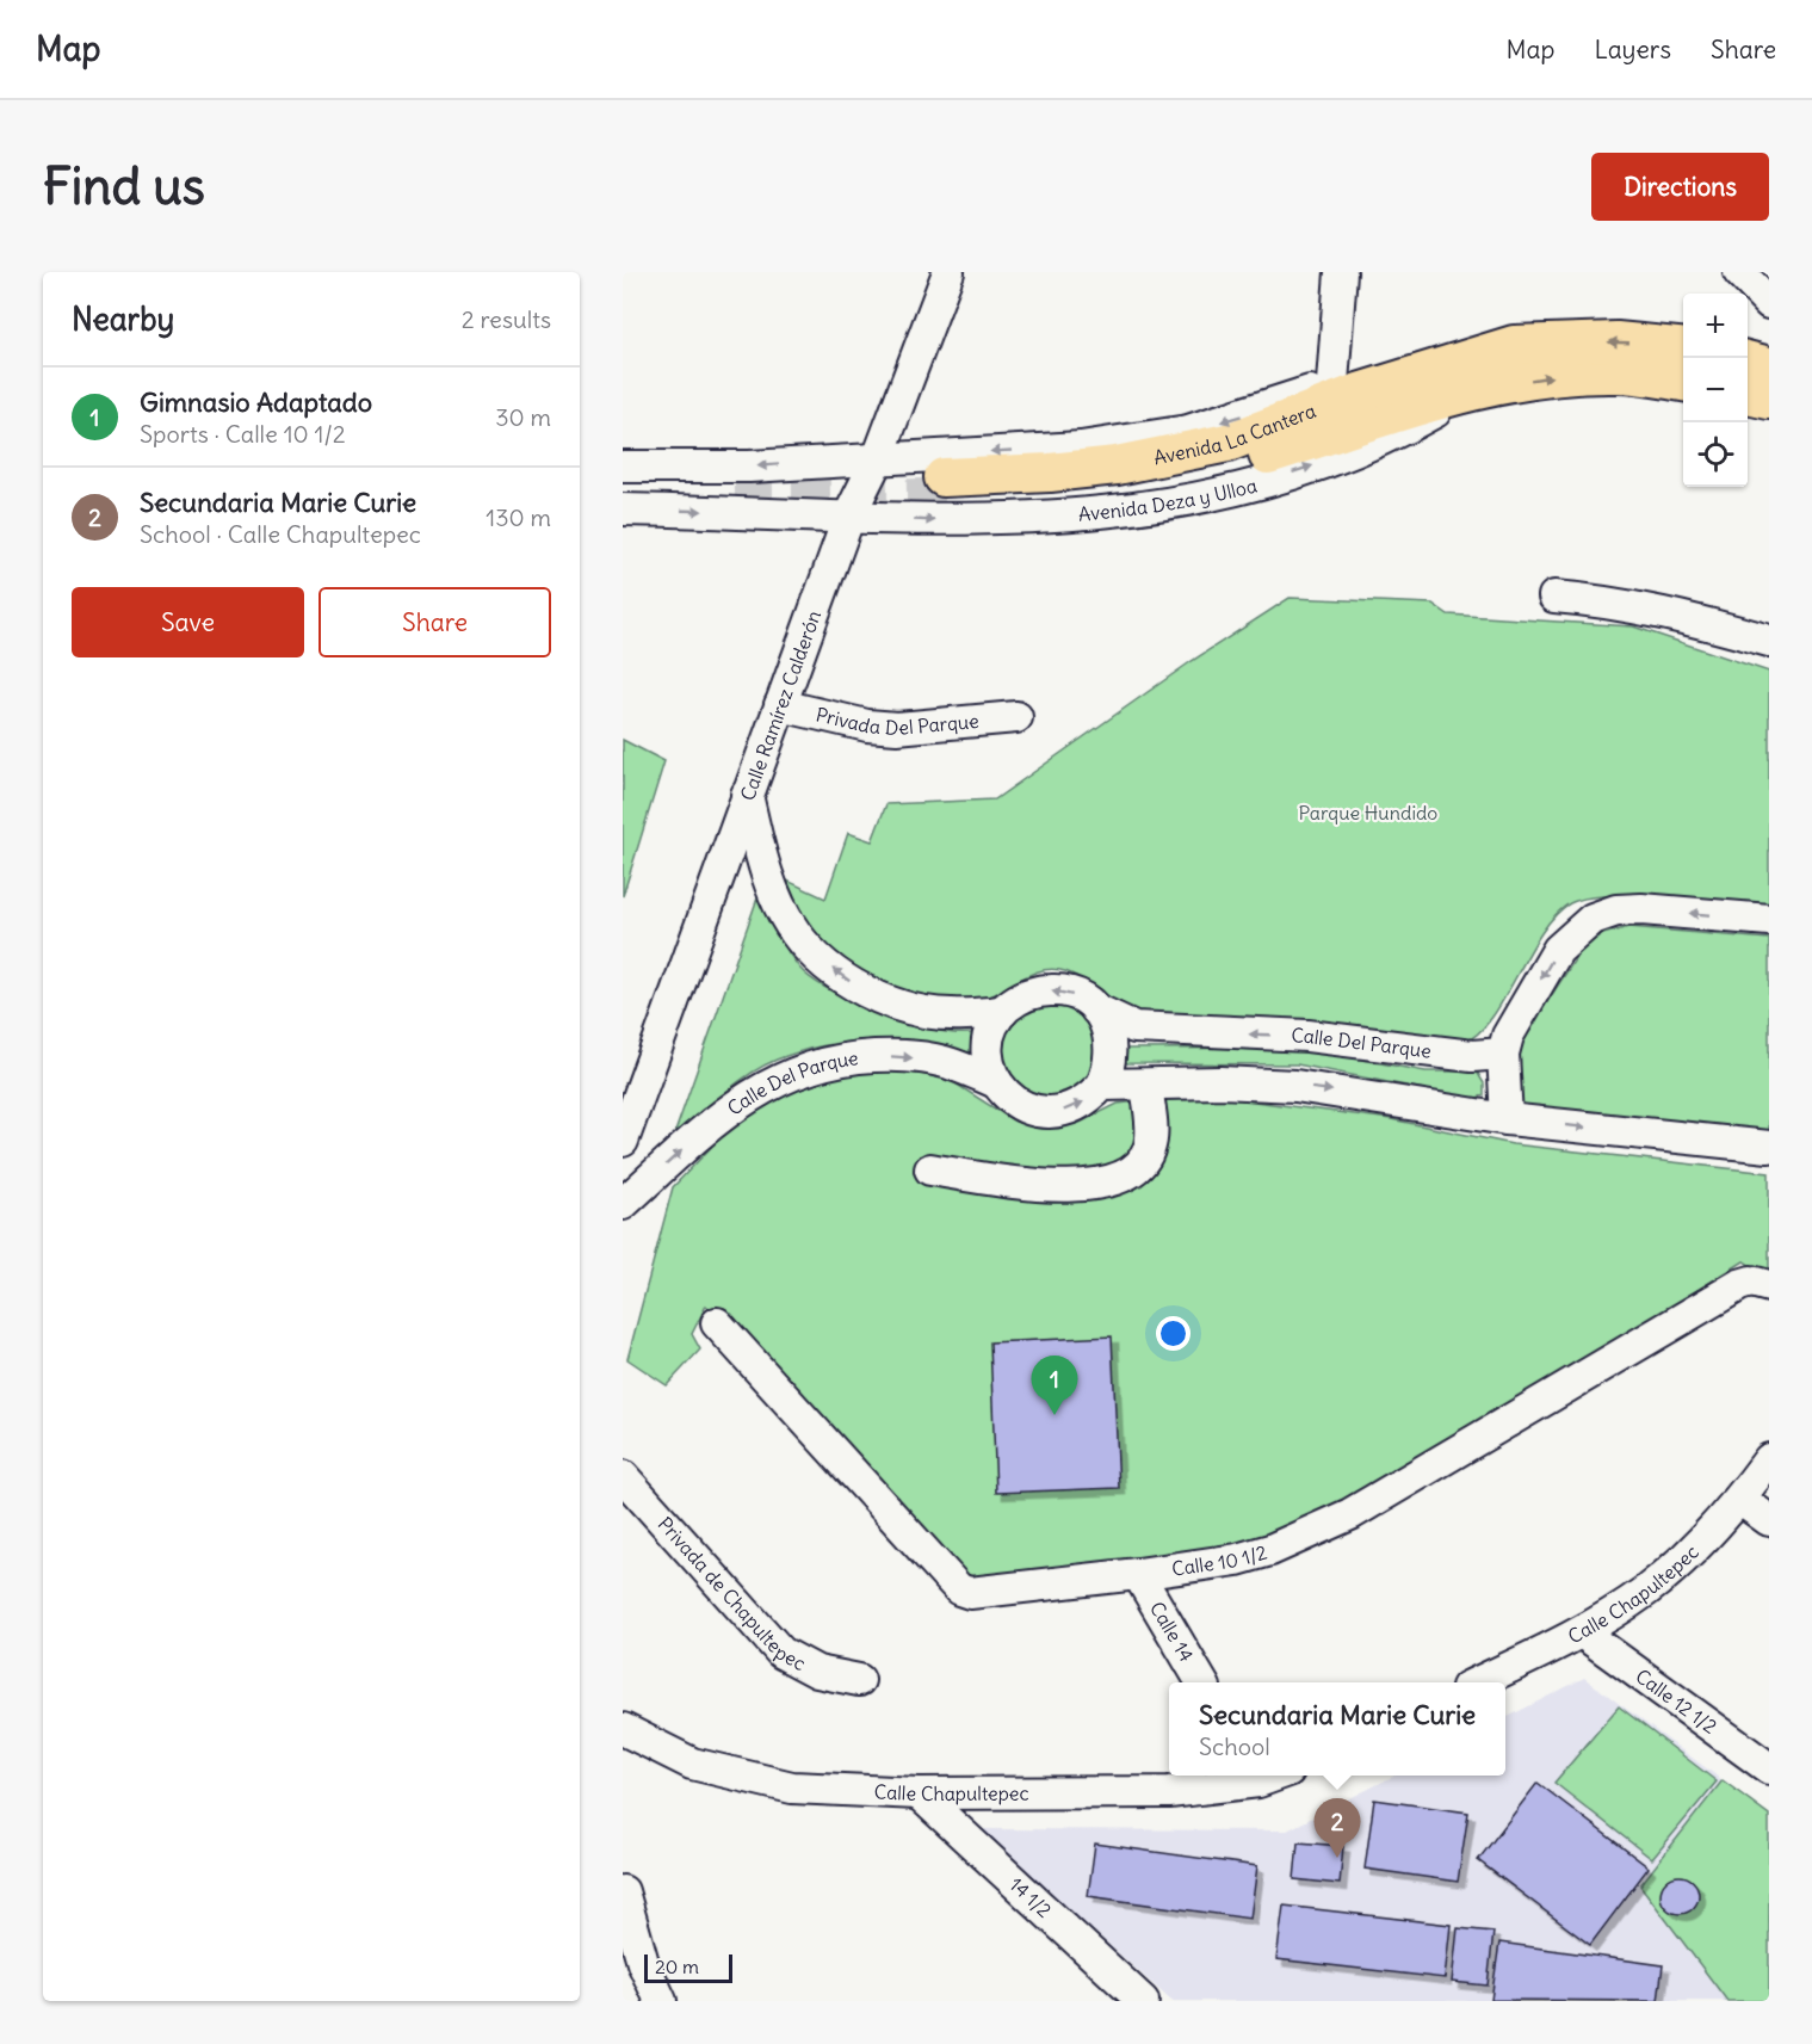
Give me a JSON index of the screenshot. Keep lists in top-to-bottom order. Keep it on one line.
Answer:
{"streets":{"main road":["Avenida La Cantera","Avenida Deza y Ulloa"],"street":["Calle Ramírez Calderón","Privada Del Parque","Calle Del Parque","Calle 10 1/2","Privada de Chapultepec","Calle Chapultepec","Calle 14","Calle 12 1/2","14 1/2"]},"crossings":[["Avenida La Cantera","Avenida Deza y Ulloa"],["Avenida Deza y Ulloa","Calle Ramírez Calderón"],["Calle Ramírez Calderón","Privada Del Parque"],["Calle Ramírez Calderón","Calle Del Parque"],["Calle 10 1/2","Calle 14"],["Calle Chapultepec","Calle 12 1/2"],["Calle Chapultepec","14 1/2"]],"one_way":["Avenida Deza y Ulloa"],"parks":["Parque Hundido"],"scale_bar":"20 m","page":{"header":"Map","nav":["Map","Layers","Share"],"buttons":["Directions",["Save","Share"]],"title":"Find us","heading":["Nearby","2 results"],"map_buttons":["+","−"],"list":[{"mark":"1","name":"Gimnasio Adaptado","note":"Sports · Calle 10 1/2","value":"30 m"},{"mark":"2","name":"Secundaria Marie Curie","note":"School · Calle Chapultepec","value":"130 m"}],"pins":["1","2"],"popup":["Secundaria Marie Curie","School"],"scale":"20 m"}}
